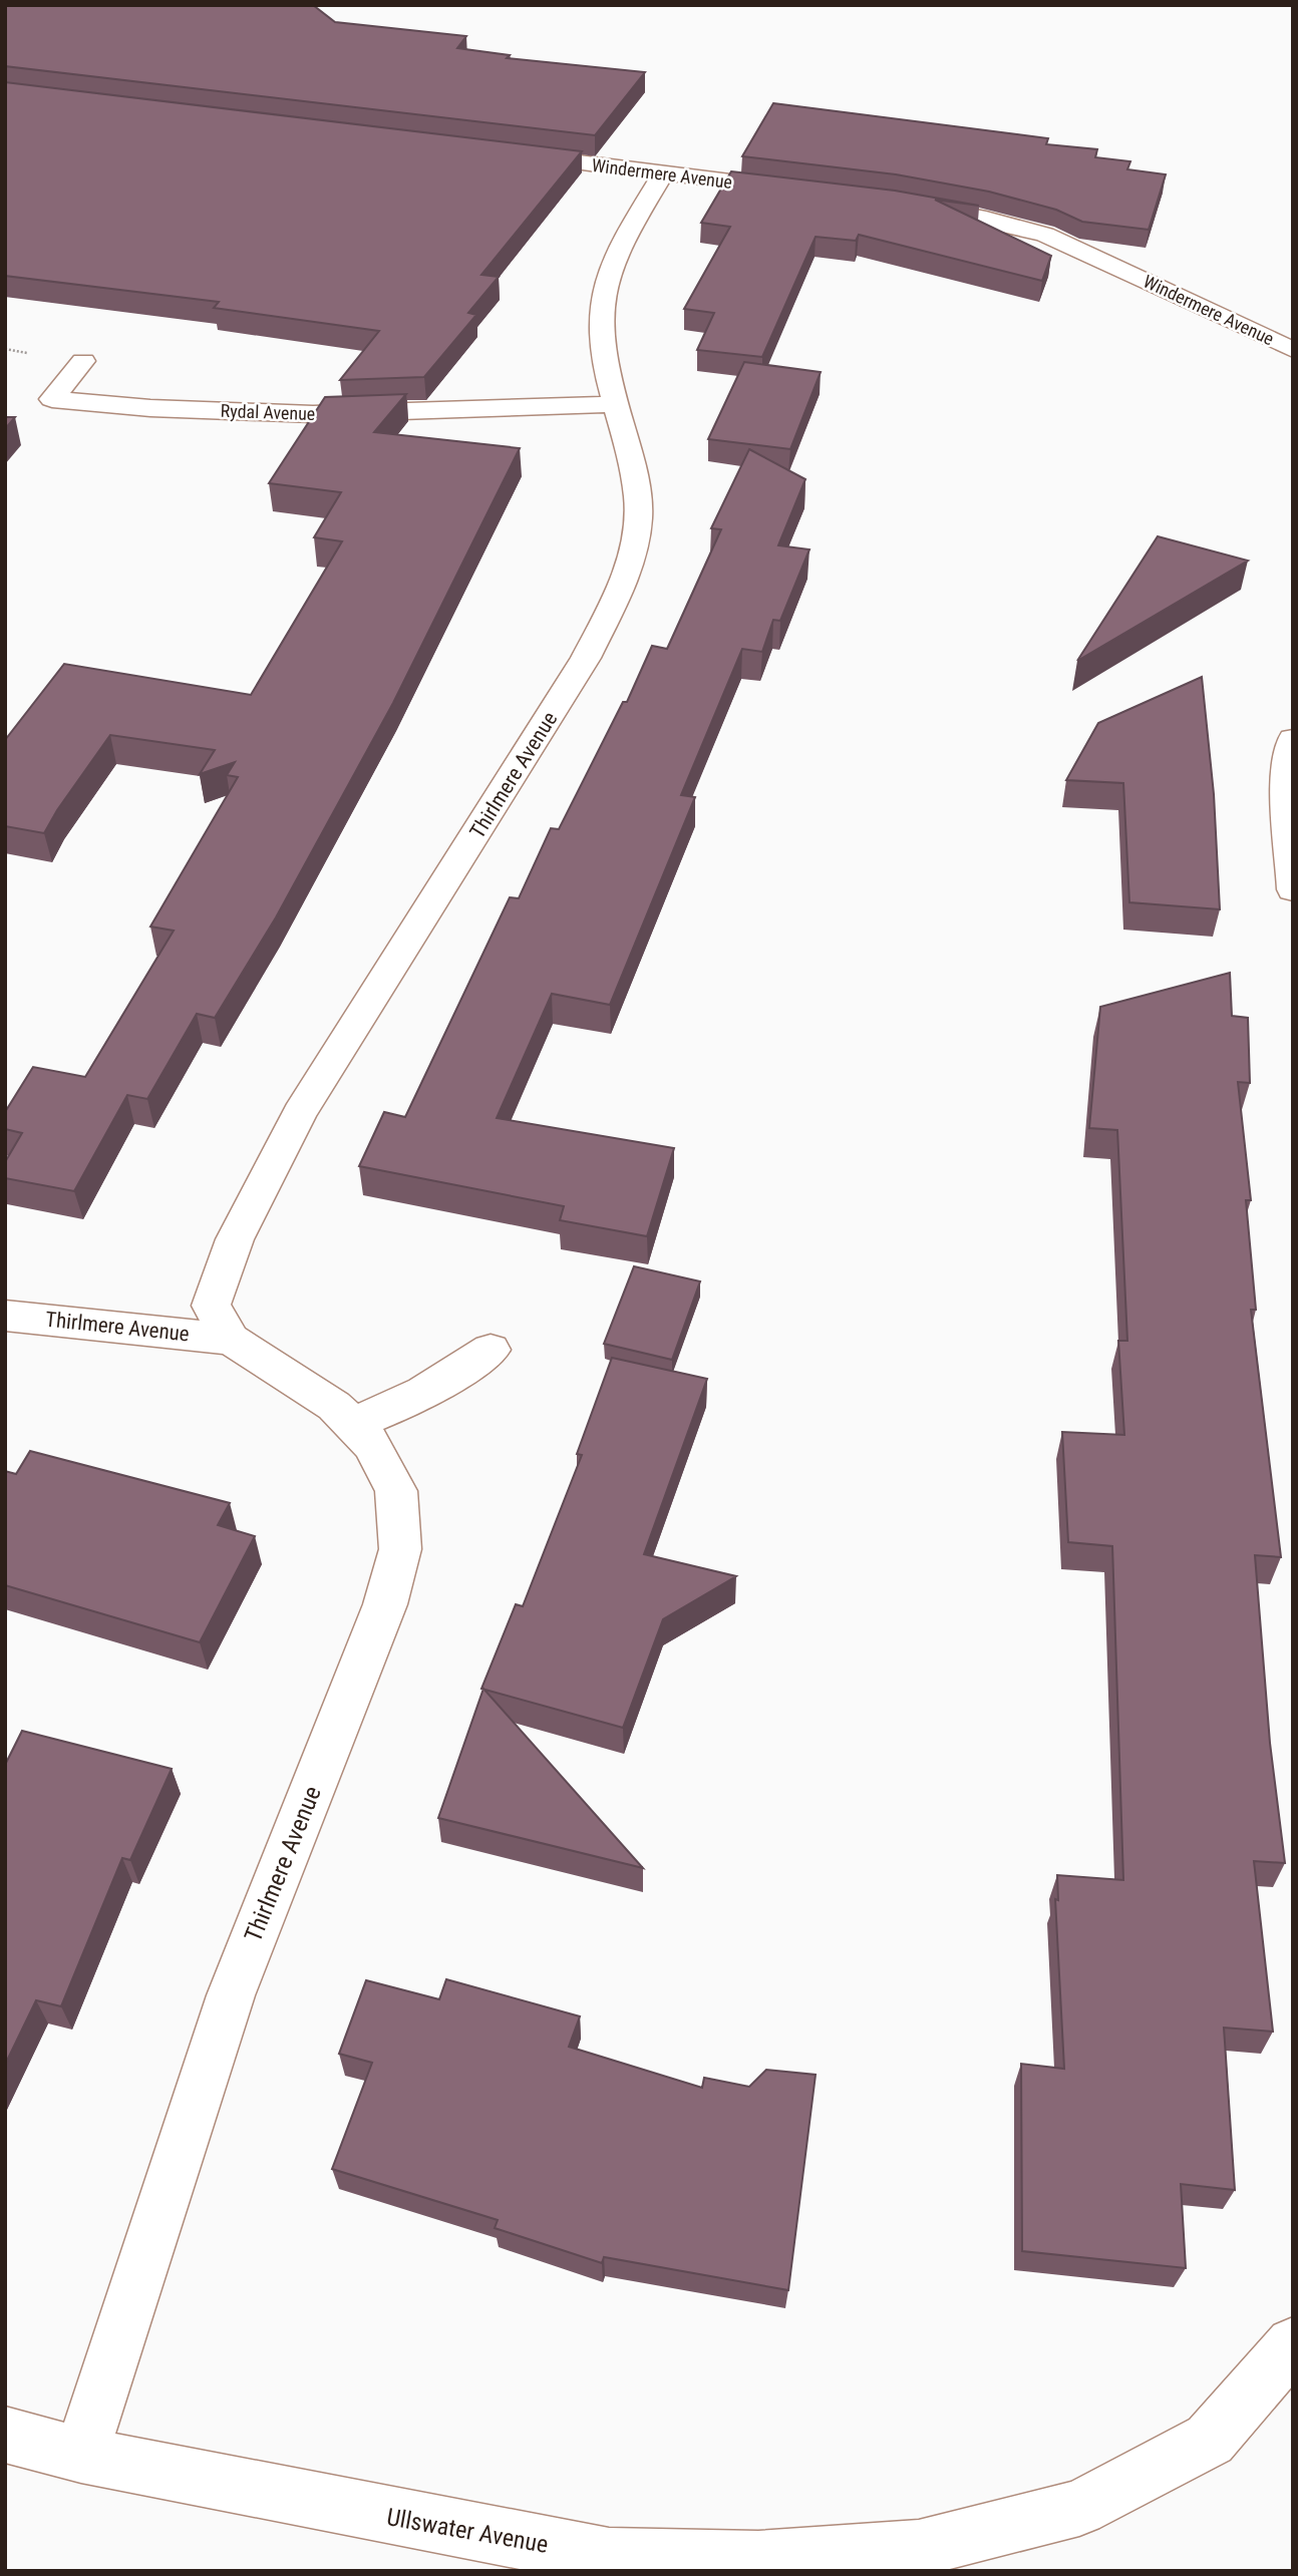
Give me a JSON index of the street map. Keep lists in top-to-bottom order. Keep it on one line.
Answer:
{"streets":{"street":["Windermere Avenue","Rydal Avenue","Thirlmere Avenue","Ullswater Avenue"]},"crossings":[["Windermere Avenue","Thirlmere Avenue"],["Rydal Avenue","Thirlmere Avenue"],["Thirlmere Avenue","Ullswater Avenue"]]}
